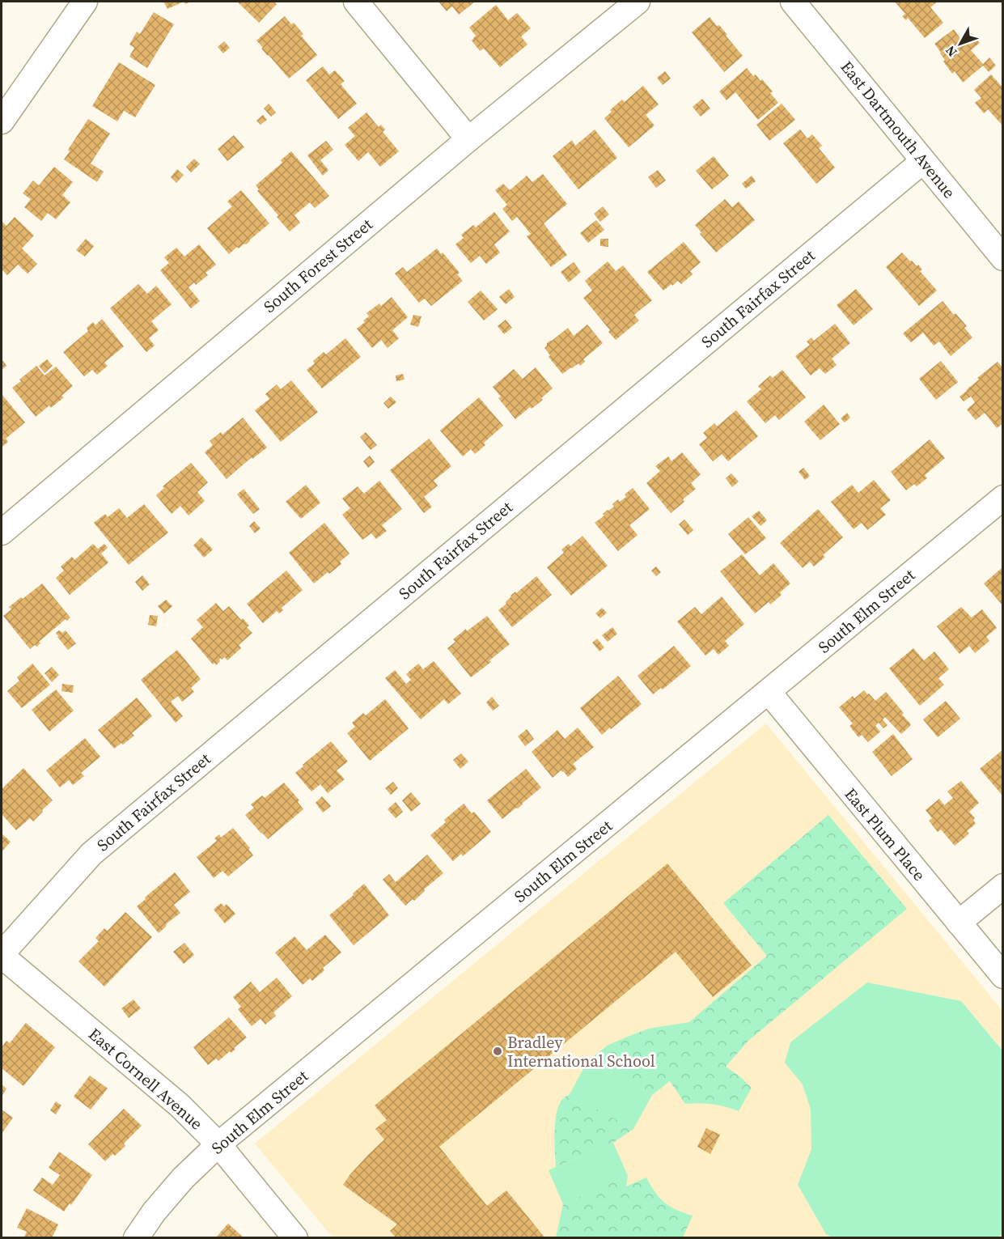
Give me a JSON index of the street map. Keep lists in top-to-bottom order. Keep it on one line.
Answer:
{"streets":{"street":["East Dartmouth Avenue","South Forest Street","South Fairfax Street","South Elm Street","East Plum Place","East Cornell Avenue"]},"crossings":[["East Dartmouth Avenue","South Fairfax Street"],["South Fairfax Street","East Cornell Avenue"],["South Elm Street","East Plum Place"],["South Elm Street","East Cornell Avenue"]],"places":["Bradley International School"],"north":"bottom left"}
